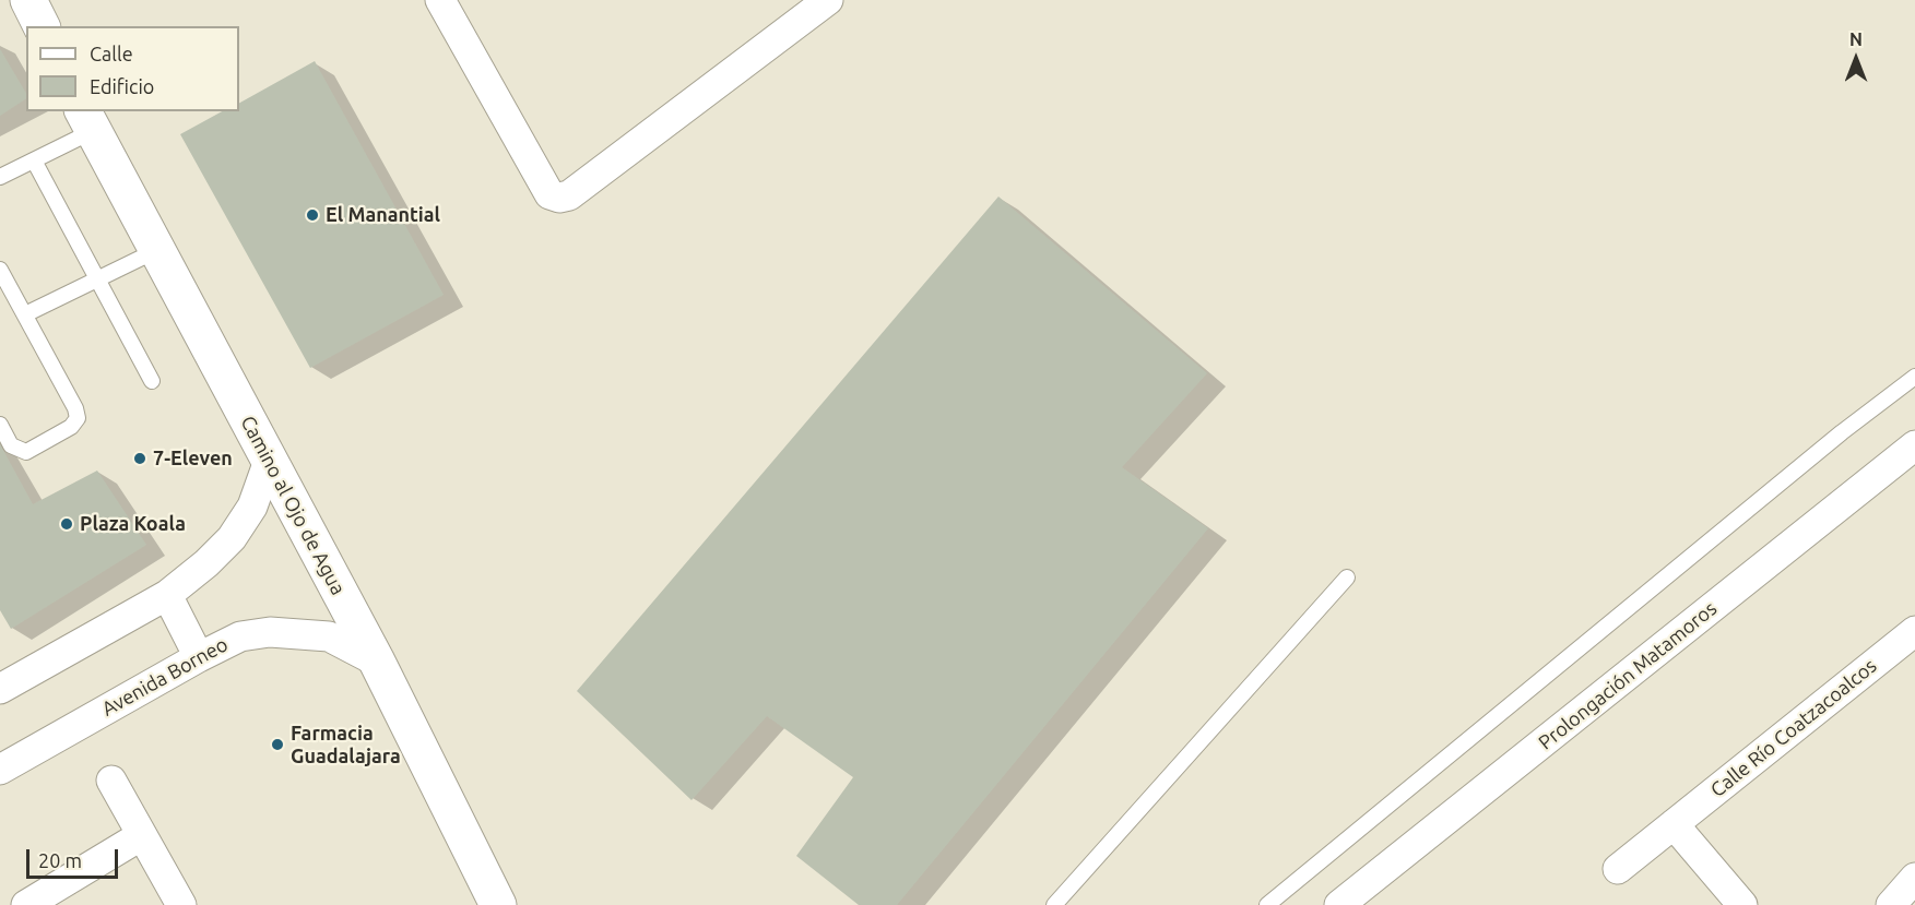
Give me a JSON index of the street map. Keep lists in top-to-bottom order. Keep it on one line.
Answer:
{"streets":{"street":["Camino al Ojo de Agua","Prolongación Matamoros","Avenida Borneo","Calle Río Coatzacoalcos"]},"crossings":[["Camino al Ojo de Agua","Avenida Borneo"]],"places":["El Manantial","7-Eleven","Plaza Koala","Farmacia Guadalajara"],"legend":["Calle","Edificio"],"scale_bar":"20 m","north":"top"}
